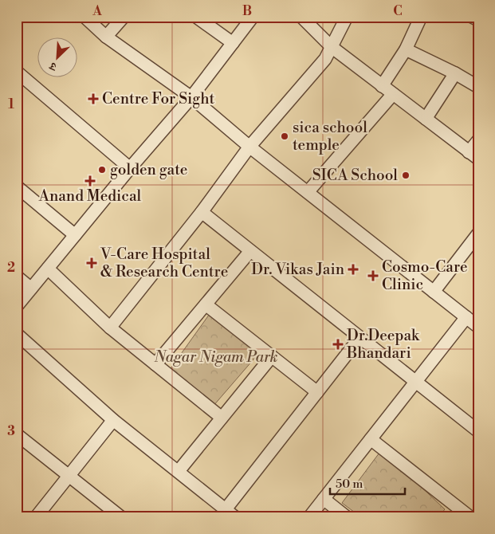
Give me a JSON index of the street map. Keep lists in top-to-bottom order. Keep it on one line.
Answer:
{"parks":["Nagar Nigam Park"],"places":{"health":["Centre For Sight","Anand Medical","V-Care Hospital & Research Centre","Dr. Vikas Jain","Cosmo-Care Clinic","Dr.Deepak Bhandari"],"other":["sica school temple","golden gate","SICA School"]},"scale_bar":"50 m","north":"bottom left","grid":{"columns":["A","B","C"],"rows":["1","2","3"]}}
